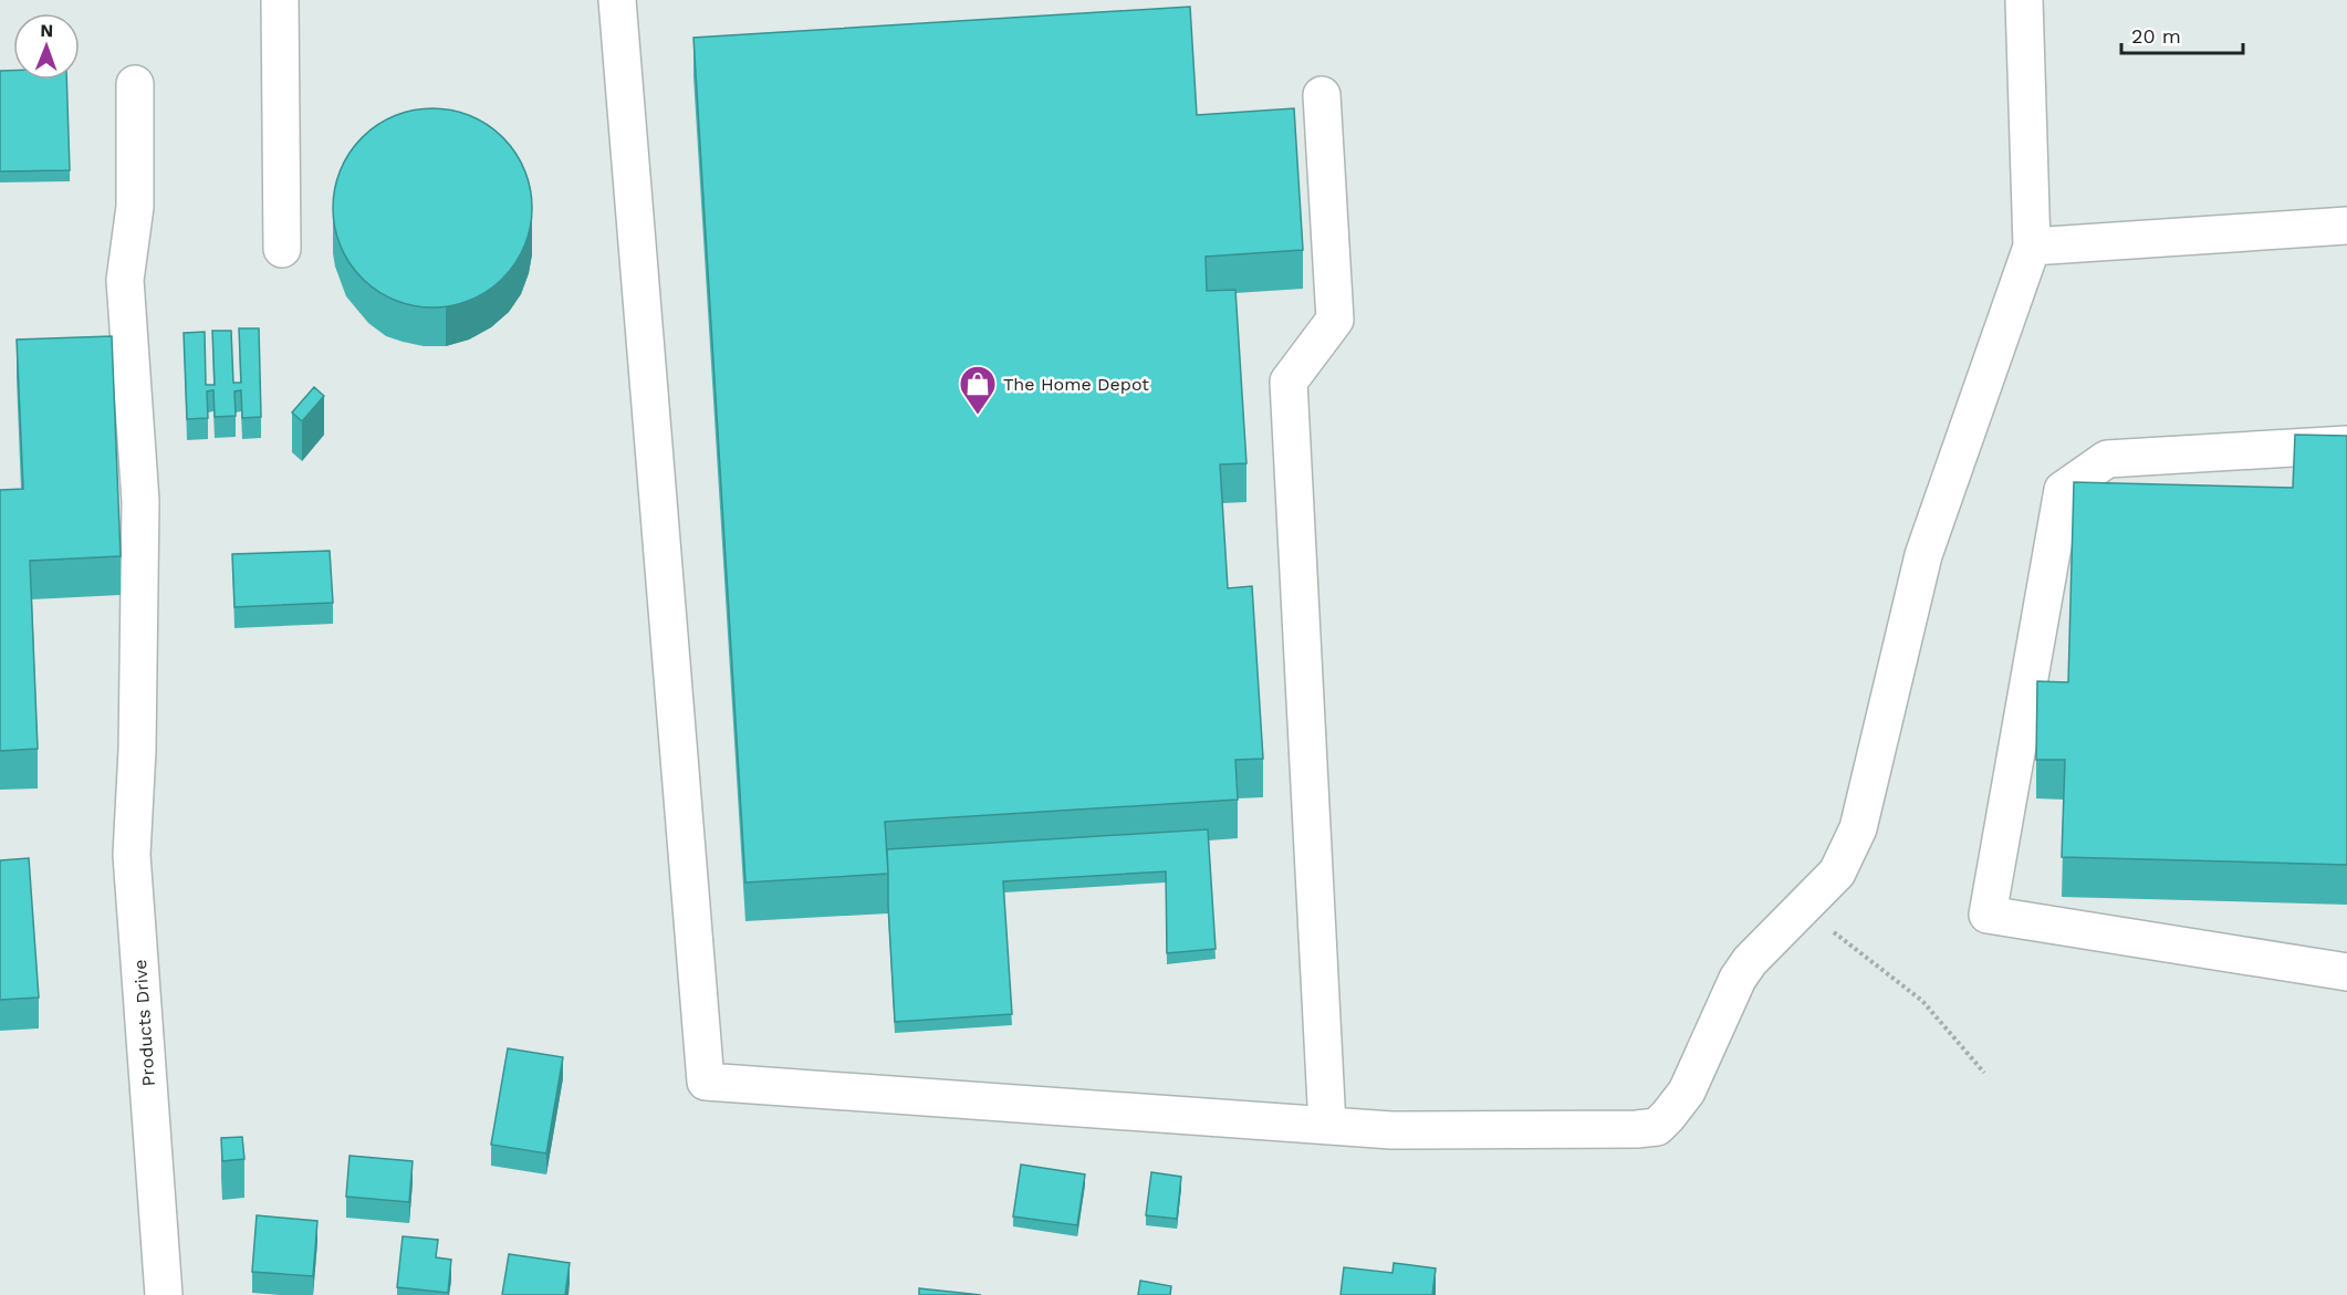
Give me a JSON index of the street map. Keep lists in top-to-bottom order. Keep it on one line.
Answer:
{"streets":{"street":["Products Drive"]},"places":{"shop":["The Home Depot"]},"scale_bar":"20 m","north":"top"}
